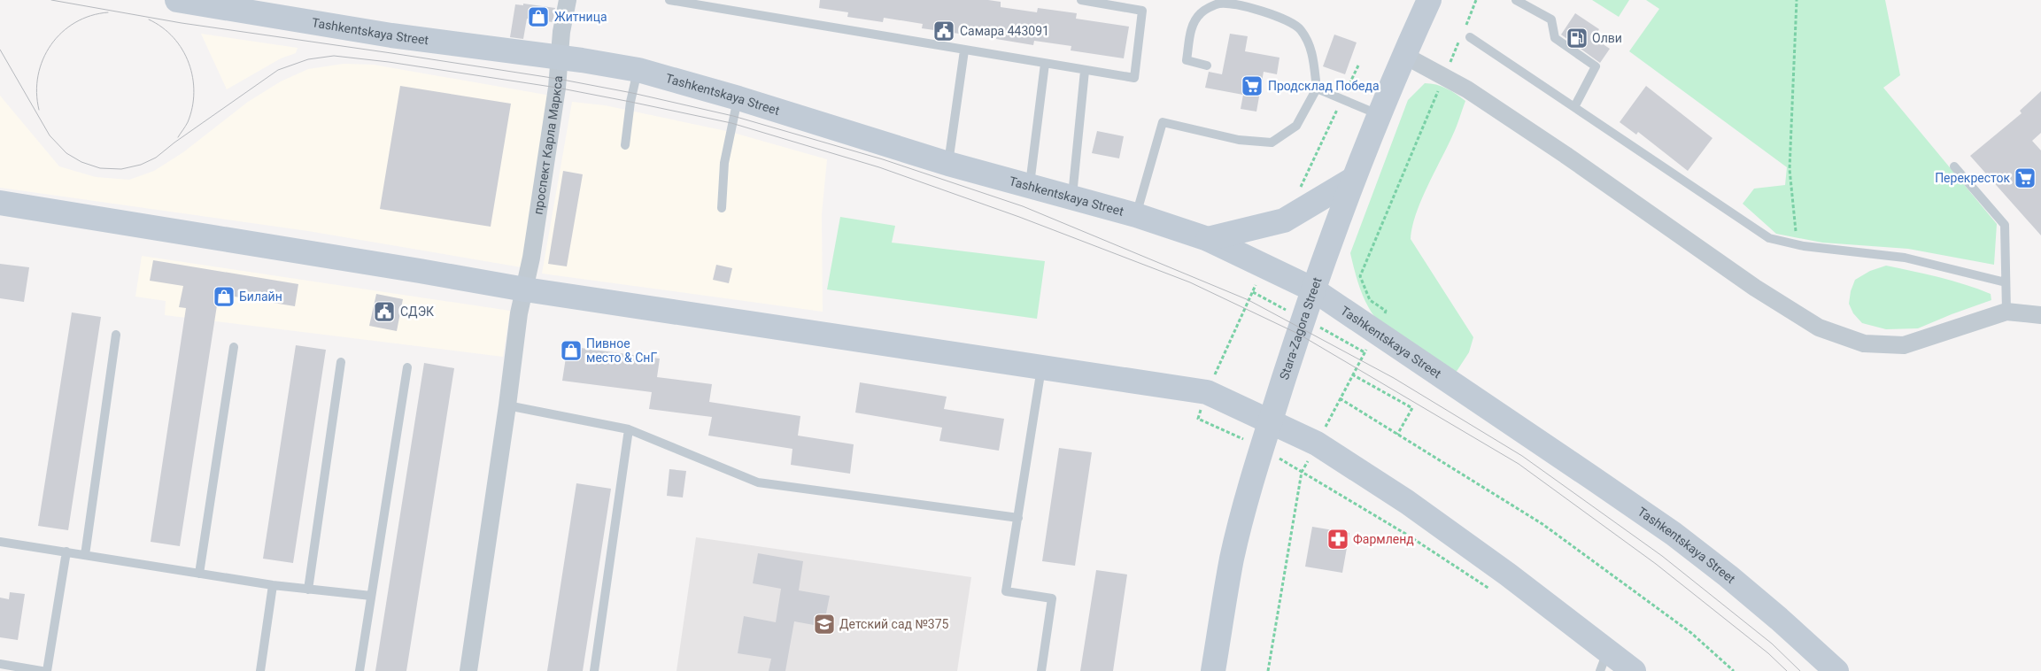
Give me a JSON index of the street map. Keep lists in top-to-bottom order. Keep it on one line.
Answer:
{"streets":{"main road":["Tashkentskaya Street","Stara-Zagora Street"],"street":["проспект Карла Маркса"]},"crossings":[["Tashkentskaya Street","проспект Карла Маркса"],["Tashkentskaya Street","Stara-Zagora Street"]],"places":{"shop":["Житница","Билайн","Пивное место & СнГ"],"public building":["Самара 443091","СДЭК"],"fuel station":["Олви"],"supermarket":["Продсклад Победа","Перекресток"],"pharmacy":["Фармленд"],"school or university":["Детский сад №375"]}}
